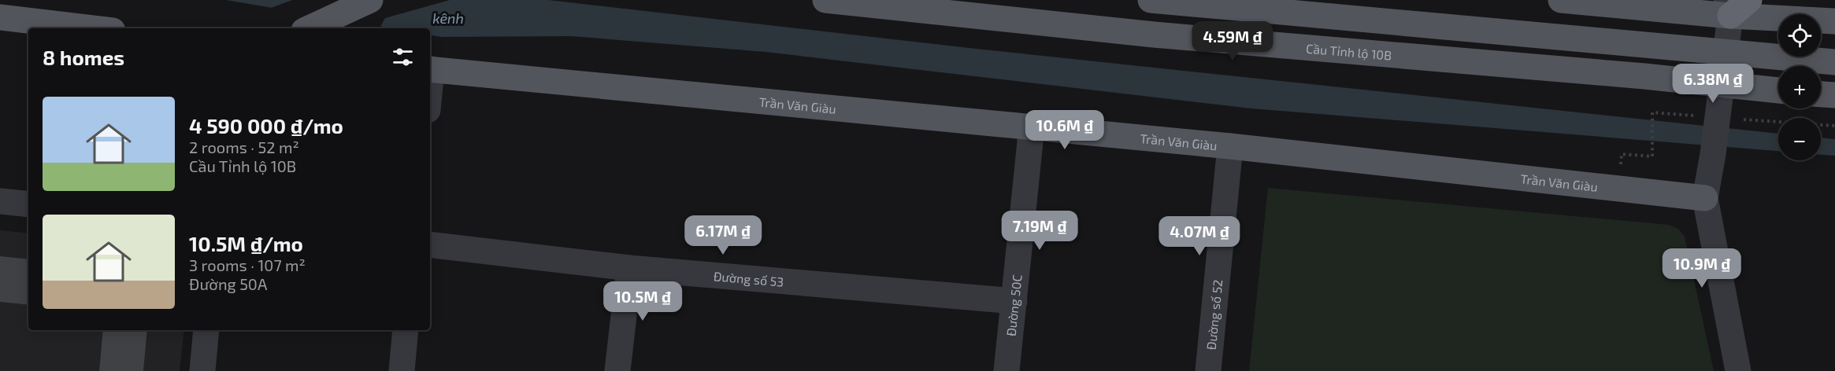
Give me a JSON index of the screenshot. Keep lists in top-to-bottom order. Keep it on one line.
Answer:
{"streets":{"main road":["Cầu Tỉnh lộ 10B","Trần Văn Giàu"],"street":["Đường số 53","Đường 50C","Đường số 52"]},"crossings":[["Trần Văn Giàu","Đường 50C"],["Trần Văn Giàu","Đường số 52"],["Đường số 53","Đường 50C"]],"water":["kênh"],"page":{"map_buttons":["+","−"],"price":["4.59M ₫","6.38M ₫","10.6M ₫","7.19M ₫","6.17M ₫","4.07M ₫","10.9M ₫","10.5M ₫"],"heading":"8 homes","list":[{"name":"4 590 000 ₫/mo","note":"2 rooms · 52 m² · Cầu Tỉnh lộ 10B"},{"name":"10.5M ₫/mo","note":"3 rooms · 107 m² · Đường 50A"}]}}
